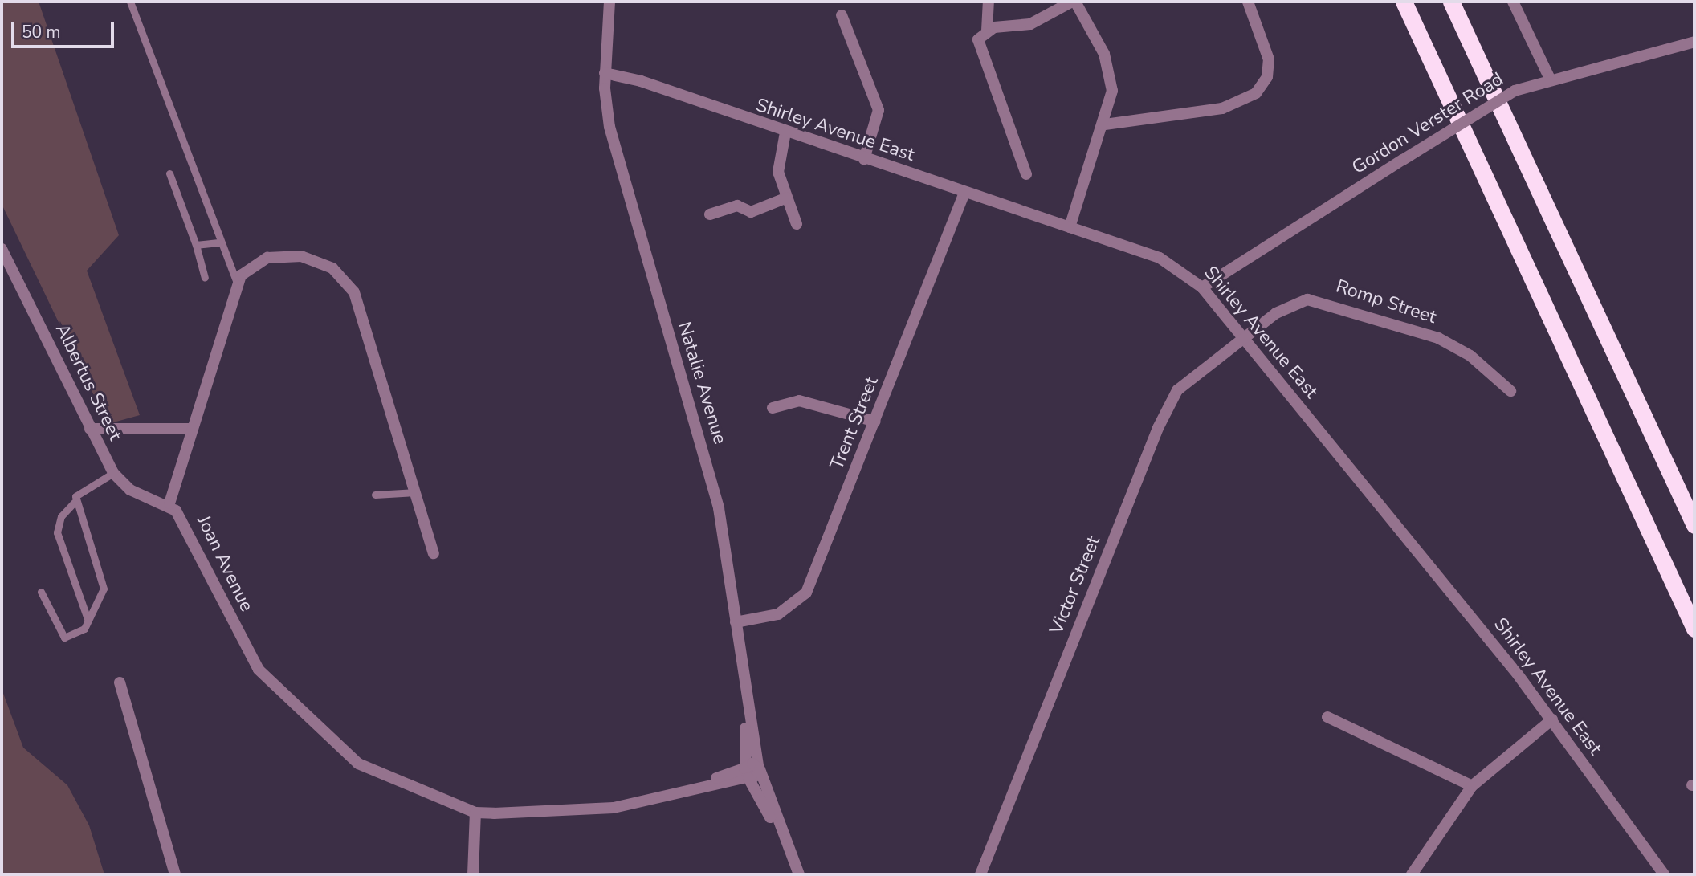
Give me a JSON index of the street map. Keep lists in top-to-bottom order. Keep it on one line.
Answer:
{"streets":{"street":["Gordon Verster Road","Shirley Avenue East","Romp Street","Albertus Street","Natalie Avenue","Trent Street","Joan Avenue","Victor Street"]},"crossings":[["Gordon Verster Road","Shirley Avenue East"],["Shirley Avenue East","Romp Street"],["Shirley Avenue East","Natalie Avenue"],["Shirley Avenue East","Trent Street"],["Shirley Avenue East","Victor Street"],["Romp Street","Victor Street"],["Albertus Street","Joan Avenue"],["Natalie Avenue","Trent Street"],["Natalie Avenue","Joan Avenue"]],"scale_bar":"50 m"}
